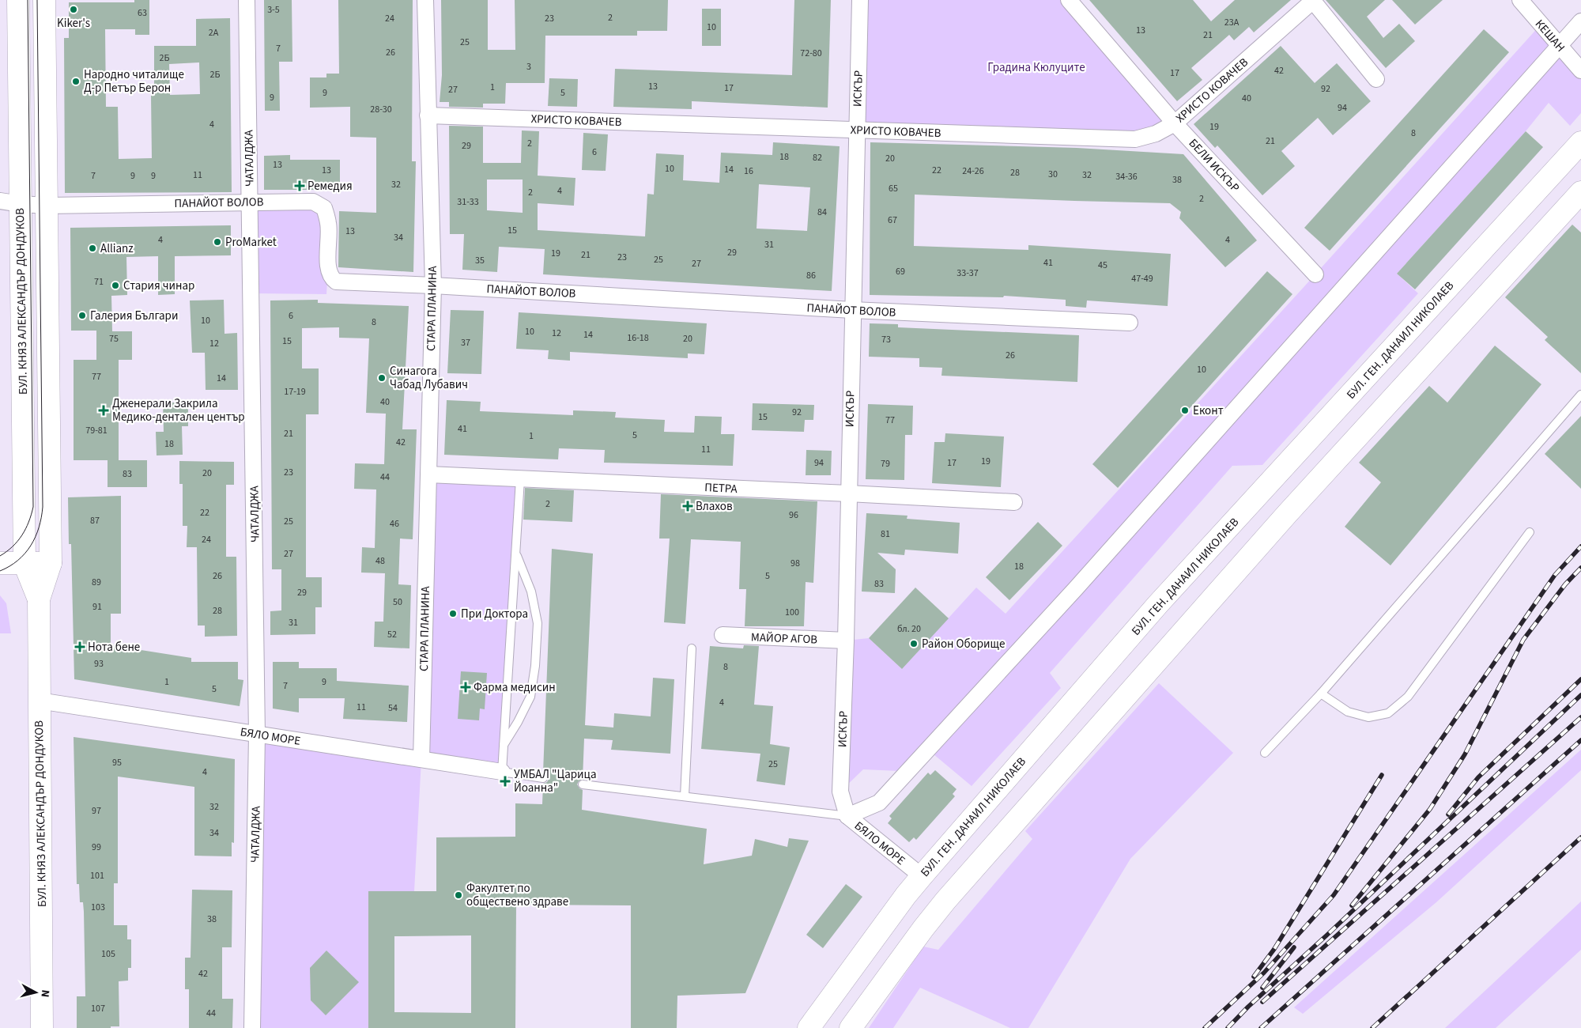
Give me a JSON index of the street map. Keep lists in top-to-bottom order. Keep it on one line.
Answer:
{"streets":{"main road":["БУЛ. КНЯЗ АЛЕКСАНДЪР ДОНДУКОВ","БУЛ. ГЕН. ДАНАИЛ НИКОЛАЕВ"],"street":["КЕШАН","ИСКЪР","ХРИСТО КОВАЧЕВ","ЧАТАЛДЖА","БЕЛИ ИСКЪР","ПАНАЙОТ ВОЛОВ","СТАРА ПЛАНИНА","ПЕТРА","МАЙОР АГОВ","БЯЛО МОРЕ"]},"crossings":[["ИСКЪР","ХРИСТО КОВАЧЕВ"],["ИСКЪР","ПАНАЙОТ ВОЛОВ"],["ИСКЪР","ПЕТРА"],["ИСКЪР","МАЙОР АГОВ"],["ИСКЪР","БЯЛО МОРЕ"],["ХРИСТО КОВАЧЕВ","БЕЛИ ИСКЪР"],["ХРИСТО КОВАЧЕВ","СТАРА ПЛАНИНА"],["ЧАТАЛДЖА","ПАНАЙОТ ВОЛОВ"],["ЧАТАЛДЖА","БЯЛО МОРЕ"],["ПАНАЙОТ ВОЛОВ","БУЛ. КНЯЗ АЛЕКСАНДЪР ДОНДУКОВ"],["ПАНАЙОТ ВОЛОВ","СТАРА ПЛАНИНА"],["БУЛ. КНЯЗ АЛЕКСАНДЪР ДОНДУКОВ","БЯЛО МОРЕ"],["СТАРА ПЛАНИНА","ПЕТРА"],["СТАРА ПЛАНИНА","БЯЛО МОРЕ"],["БУЛ. ГЕН. ДАНАИЛ НИКОЛАЕВ","БЯЛО МОРЕ"]],"parks":["Градина Кюлуците"],"places":{"other":["Kiker's","Народно читалище Д-р Петър Берон","ProMarket","Allianz","Стария чинар","Галерия Българи","Синагога Чабад Лубавич","Еконт","При Доктора","Район Оборище","Факултет по обществено здраве"],"health":["Ремедия","Дженерали Закрила Медико-дентален център","Влахов","Нота бене","Фарма медисин","УМБАЛ \"Царица Йоанна\""]},"house_numbers":["3-5","63","2","24","23","23А","10","13","2А","21","25","7","26","72-80","2Б","3","42","17","2Б","13","1","17","92","27","9","5","9","40","94","28-30","4","19","8","21","2","29","6","18","82","20","13","10","14","13","22","16","24-26","28","30","11","32","7","9","9","34-36","38","32","65","4","2","2","31-33","84","67","15","13","34","4","4","31","29","19","21","23","25","35","41","27","45","69","33-37","86","47-49","71","6","10","8","10","12","14","16-18","75","20","73","15","37","12","26","10","77","14","17-19","40","92","15","77","41","79-81","21","5","1","42","18","11","19","94","17","79","23","20","83","44","2","22","96","87","25","46","81","24","27","48","98","18","26","5","89","83","29","50","91","28","100","31","бл. 20","52","93","8","1","9","7","5","4","11","54","95","25","4","32","97","34","99","101","103","38","105","42","107","44"],"north":"right"}
